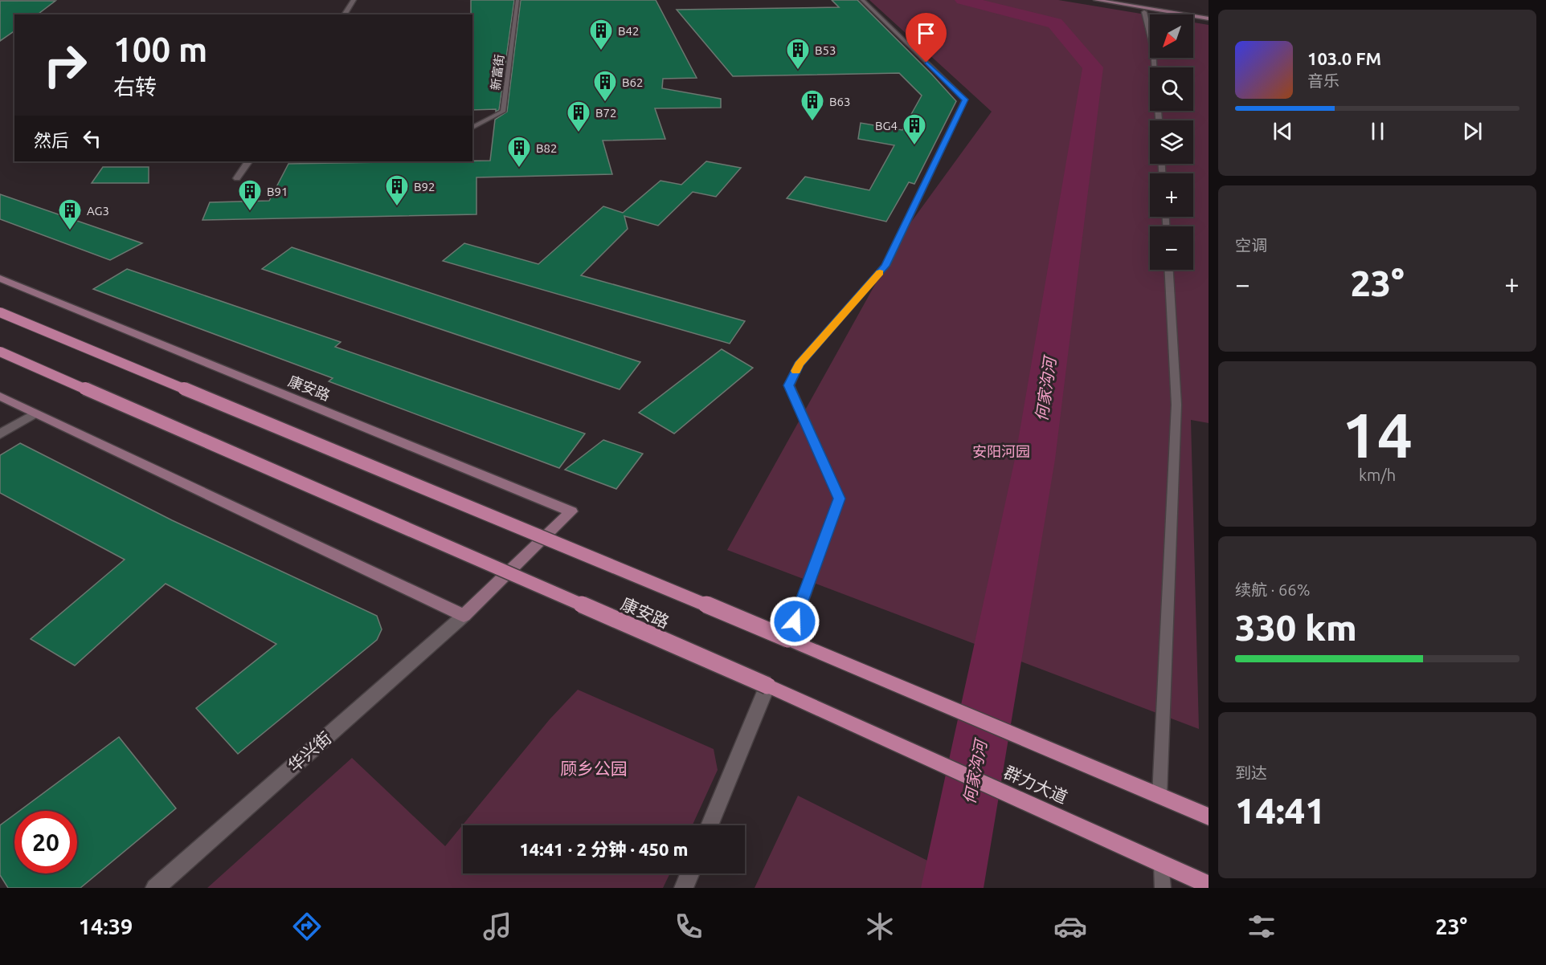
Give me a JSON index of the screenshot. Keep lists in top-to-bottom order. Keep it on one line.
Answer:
{"streets":{"main road":["康安路","群力大道"],"street":["华兴街"],"lane":["新富街"]},"crossings":[["康安路","华兴街"],["康安路","群力大道"]],"water":["何家沟河"],"parks":["安阳河园","顾乡公园"],"places":{"building":["B42","B53","B62","B63","B72","BG4","B82","B92","B91","AG3"]},"north":"bottom left","page":{"map_buttons":["+","−"],"turn":["100 m","右转"],"song":["103.0 FM","音乐"],"then":"然后","tile":["空调",["14","km/h"],["续航 · 66%","330 km"],["到达","14:41"]],"heat":["−","23°","+"],"limit":"20","trip":"14:41 · 2 分钟 · 450 m","tabs":["14:39","23°"]}}
